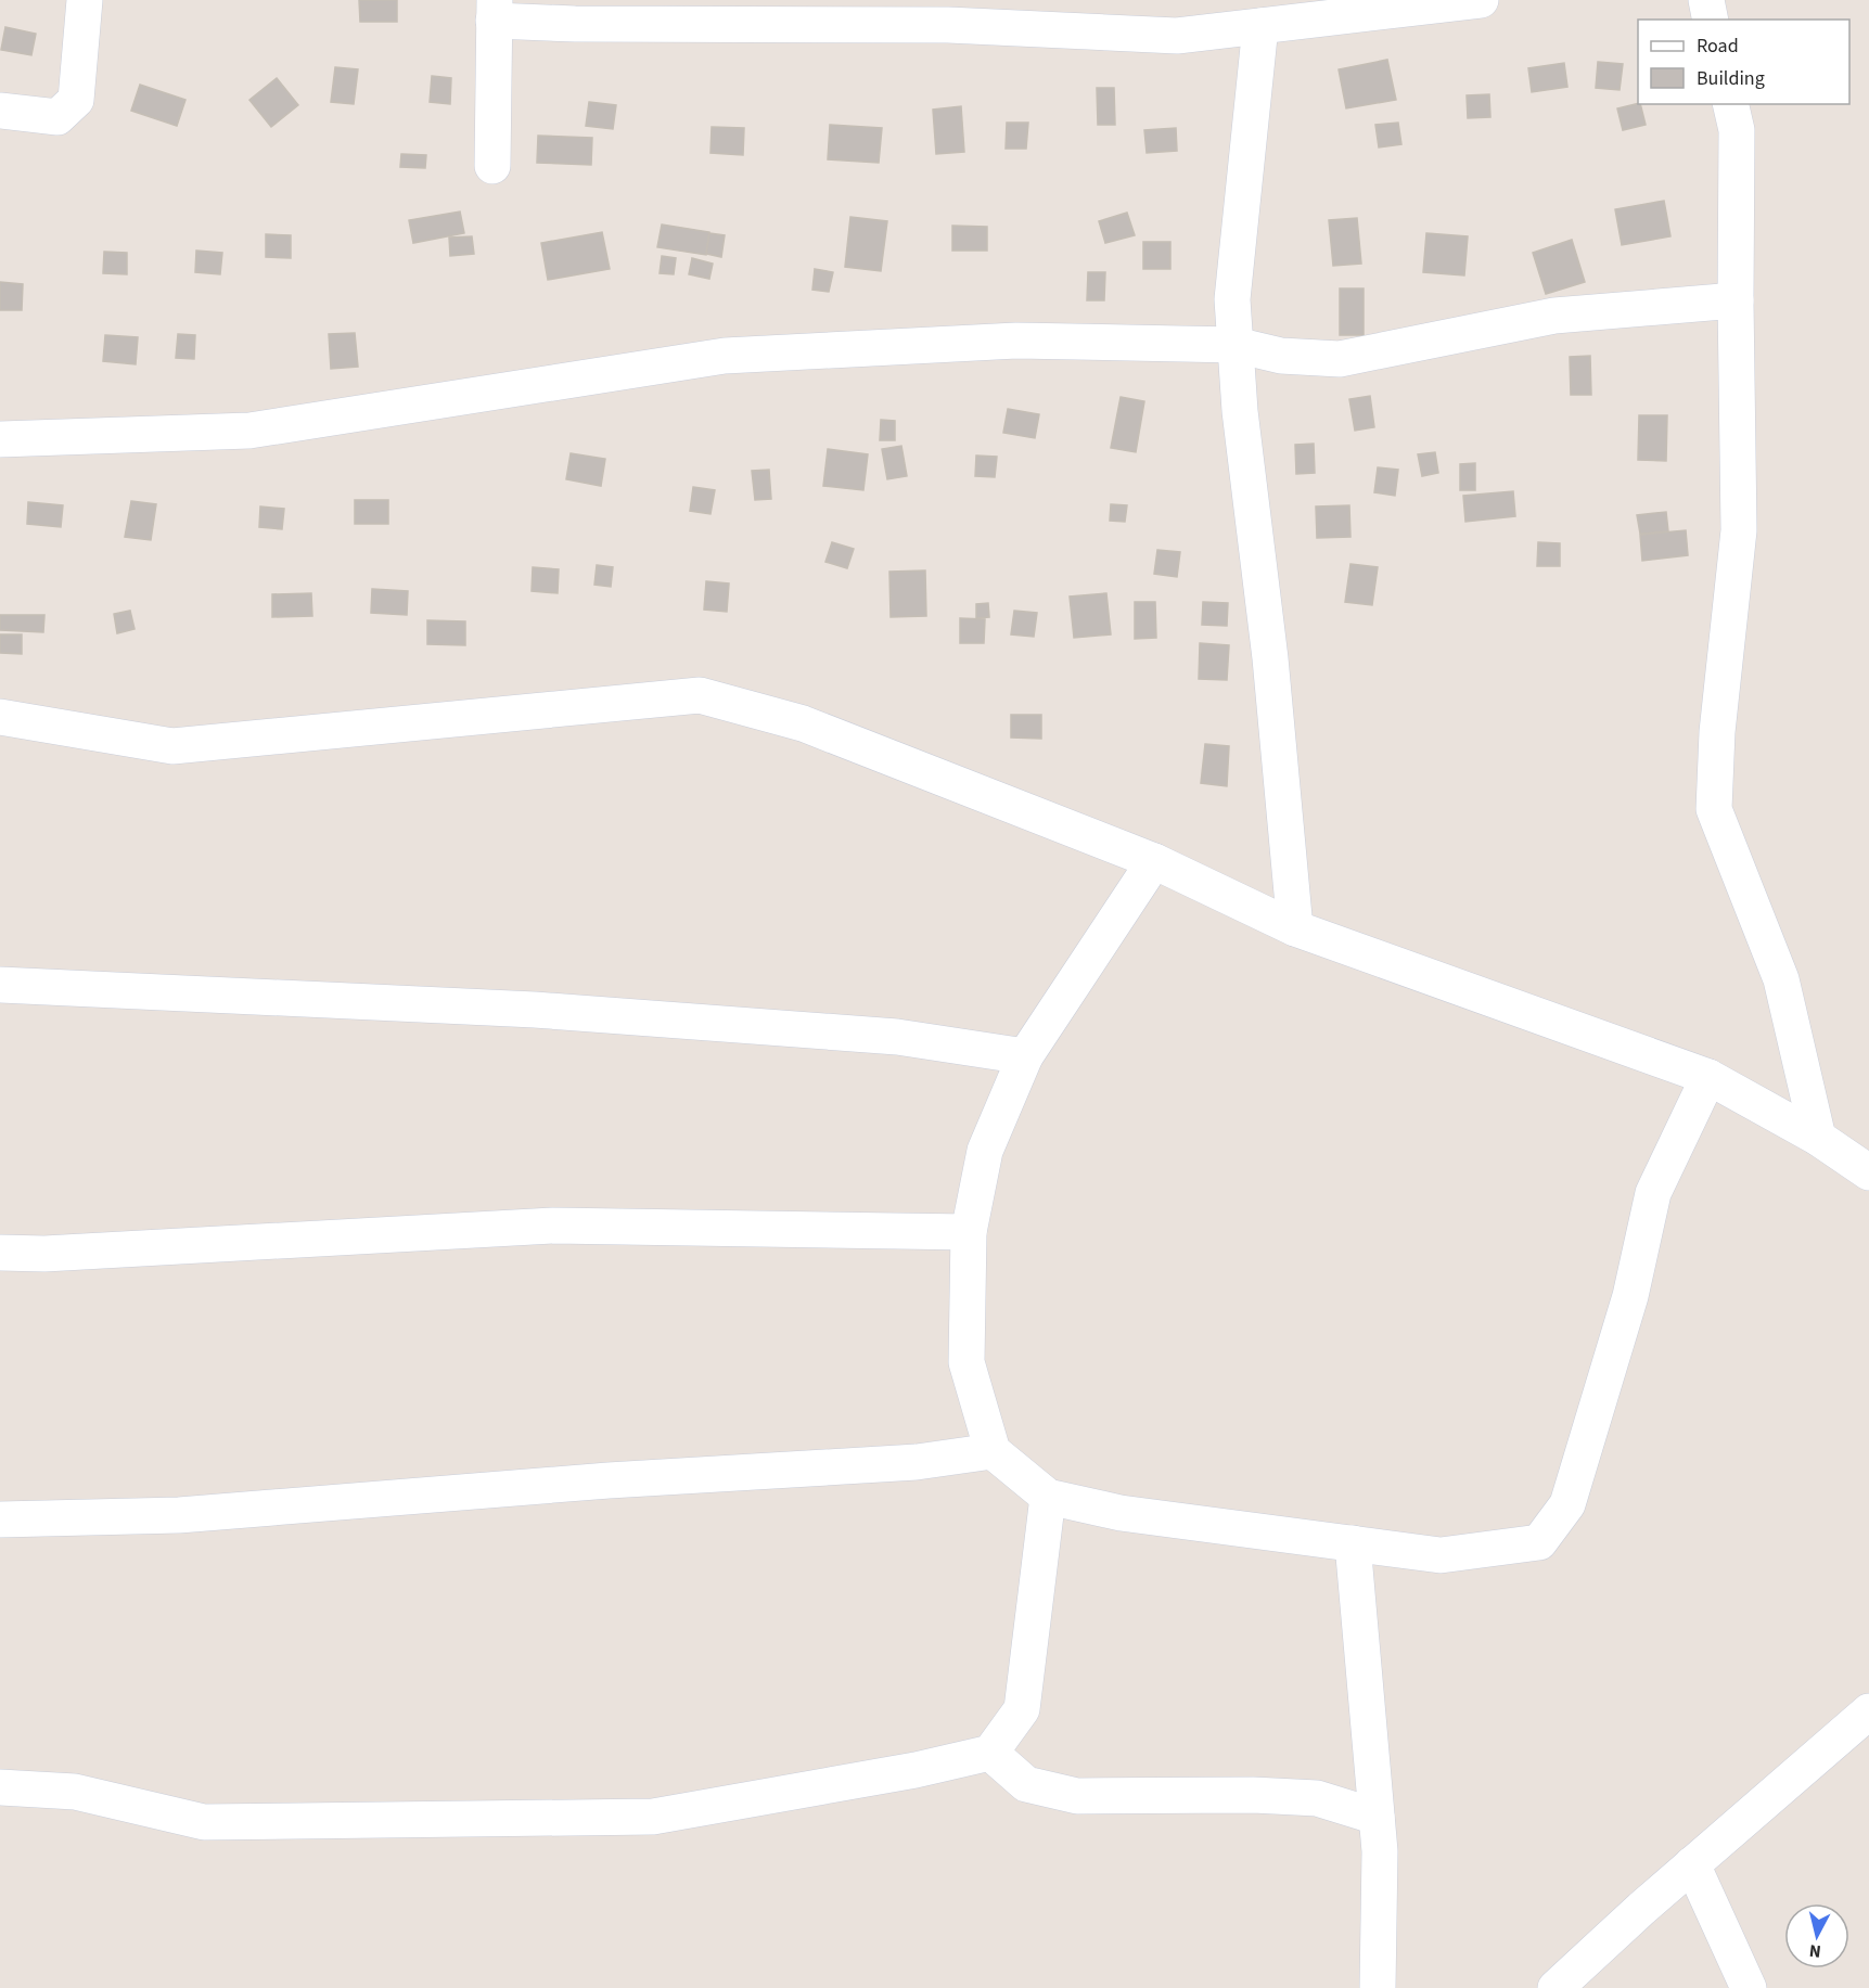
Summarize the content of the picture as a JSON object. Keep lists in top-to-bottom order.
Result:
{
  "legend": ["Road", "Building"],
  "north": "bottom"
}
